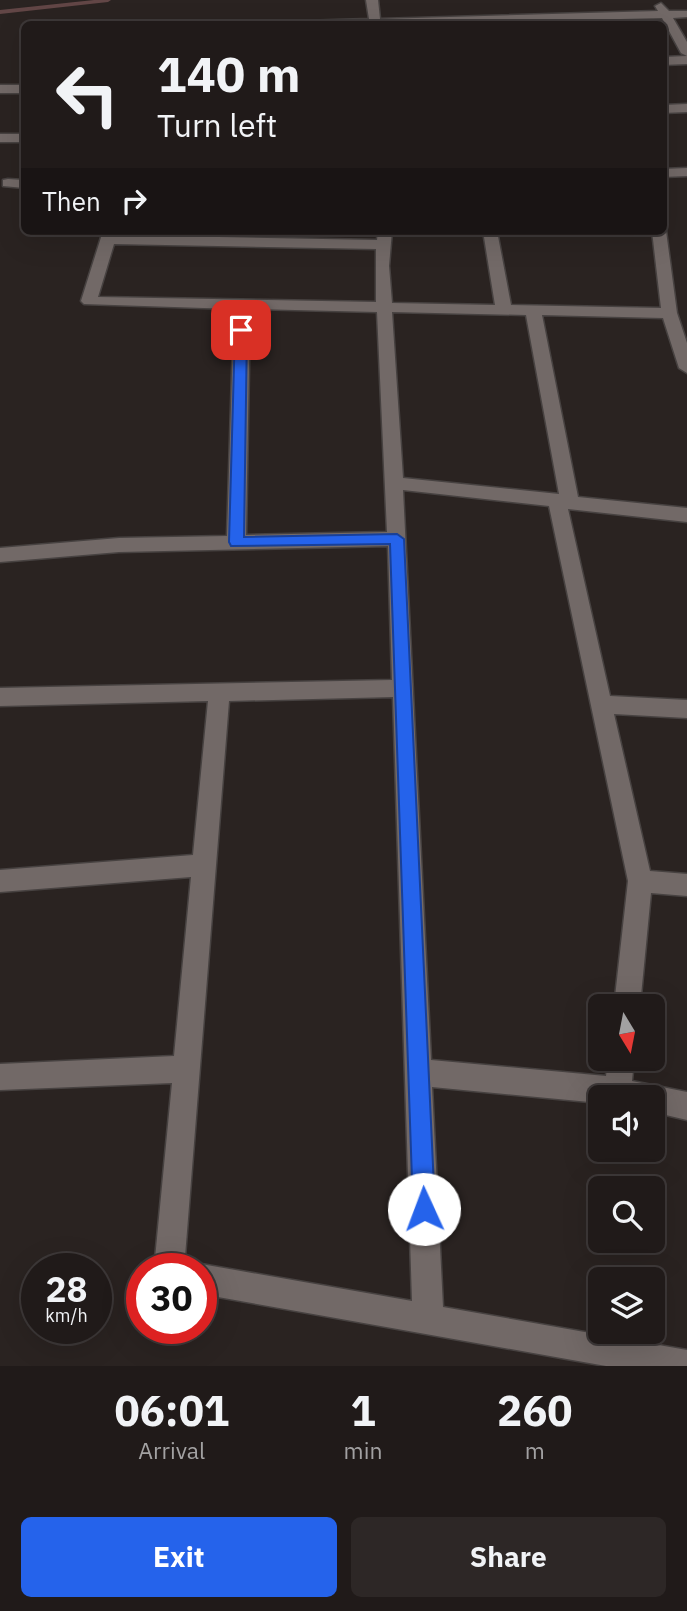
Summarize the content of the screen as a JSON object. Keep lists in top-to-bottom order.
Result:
{
  "north": "bottom",
  "page": {
    "turn": ["140 m", "Turn left"],
    "then": "Then",
    "speed": "28 km/h",
    "limit": "30",
    "eta": [
      "06:01",
      "Arrival",
      "1",
      "min",
      "260",
      "m"
    ],
    "buttons": ["Exit", "Share"]
  }
}
